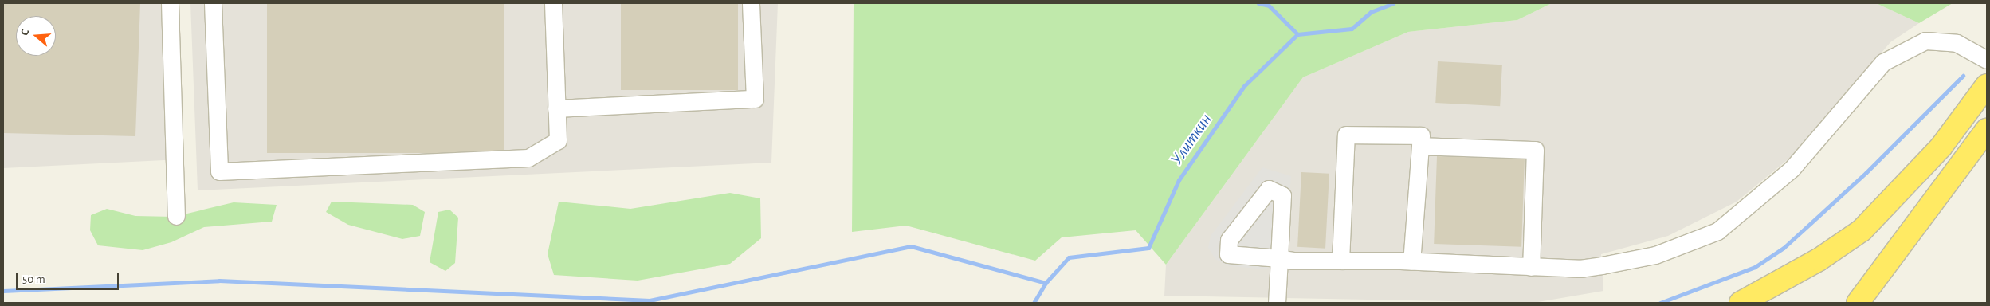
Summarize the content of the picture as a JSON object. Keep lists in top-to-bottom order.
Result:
{
  "water": ["Улиткин"],
  "scale_bar": "50 m",
  "north": "left"
}
